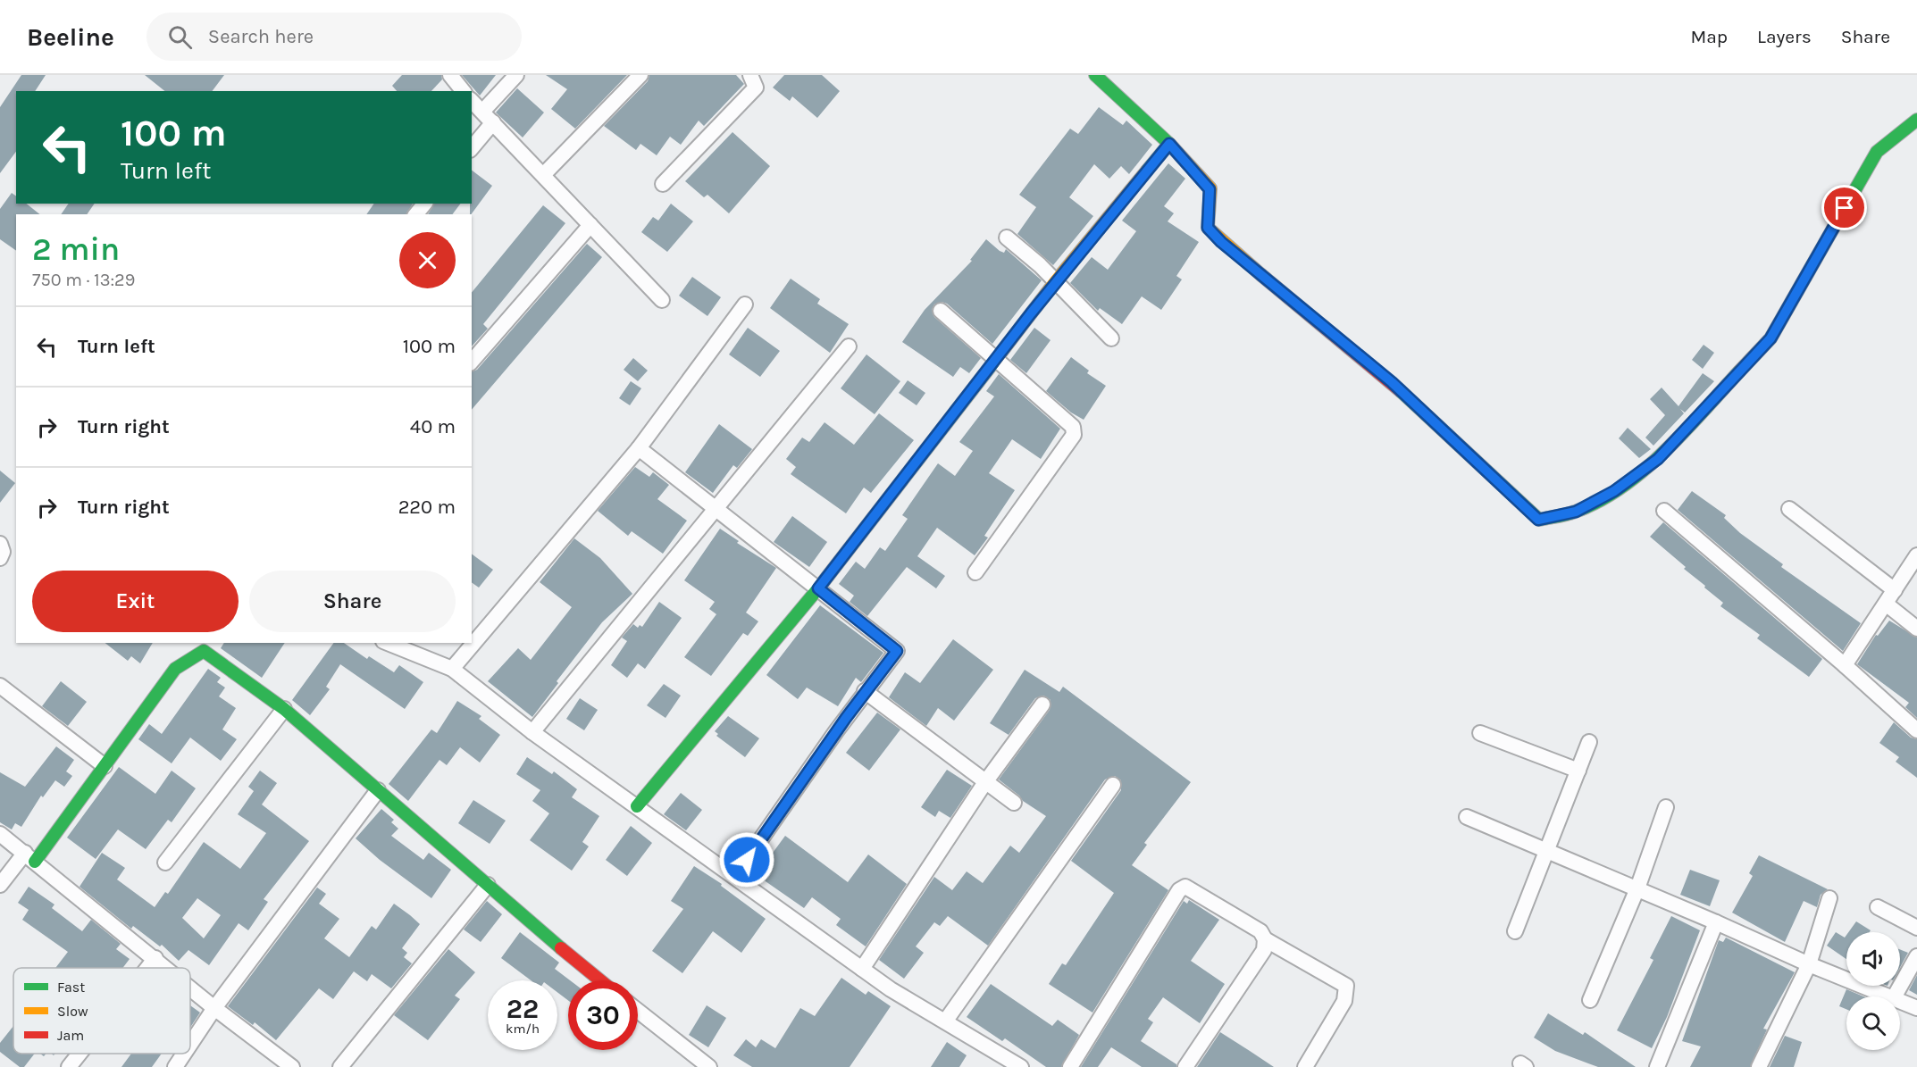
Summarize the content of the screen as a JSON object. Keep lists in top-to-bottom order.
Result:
{
  "legend": ["Fast", "Slow", "Jam"],
  "page": {
    "header": "Beeline",
    "search": "Search here",
    "nav": ["Map", "Layers", "Share"],
    "turn": ["100 m", "Turn left"],
    "heading": ["2 min", "750 m · 13:29"],
    "list": [
      {
        "name": "Turn left",
        "value": "100 m"
      },
      {
        "name": "Turn right",
        "value": "40 m"
      },
      {
        "name": "Turn right",
        "value": "220 m"
      }
    ],
    "buttons": ["Exit", "Share"],
    "speed": "22 km/h",
    "limit": "30"
  }
}
